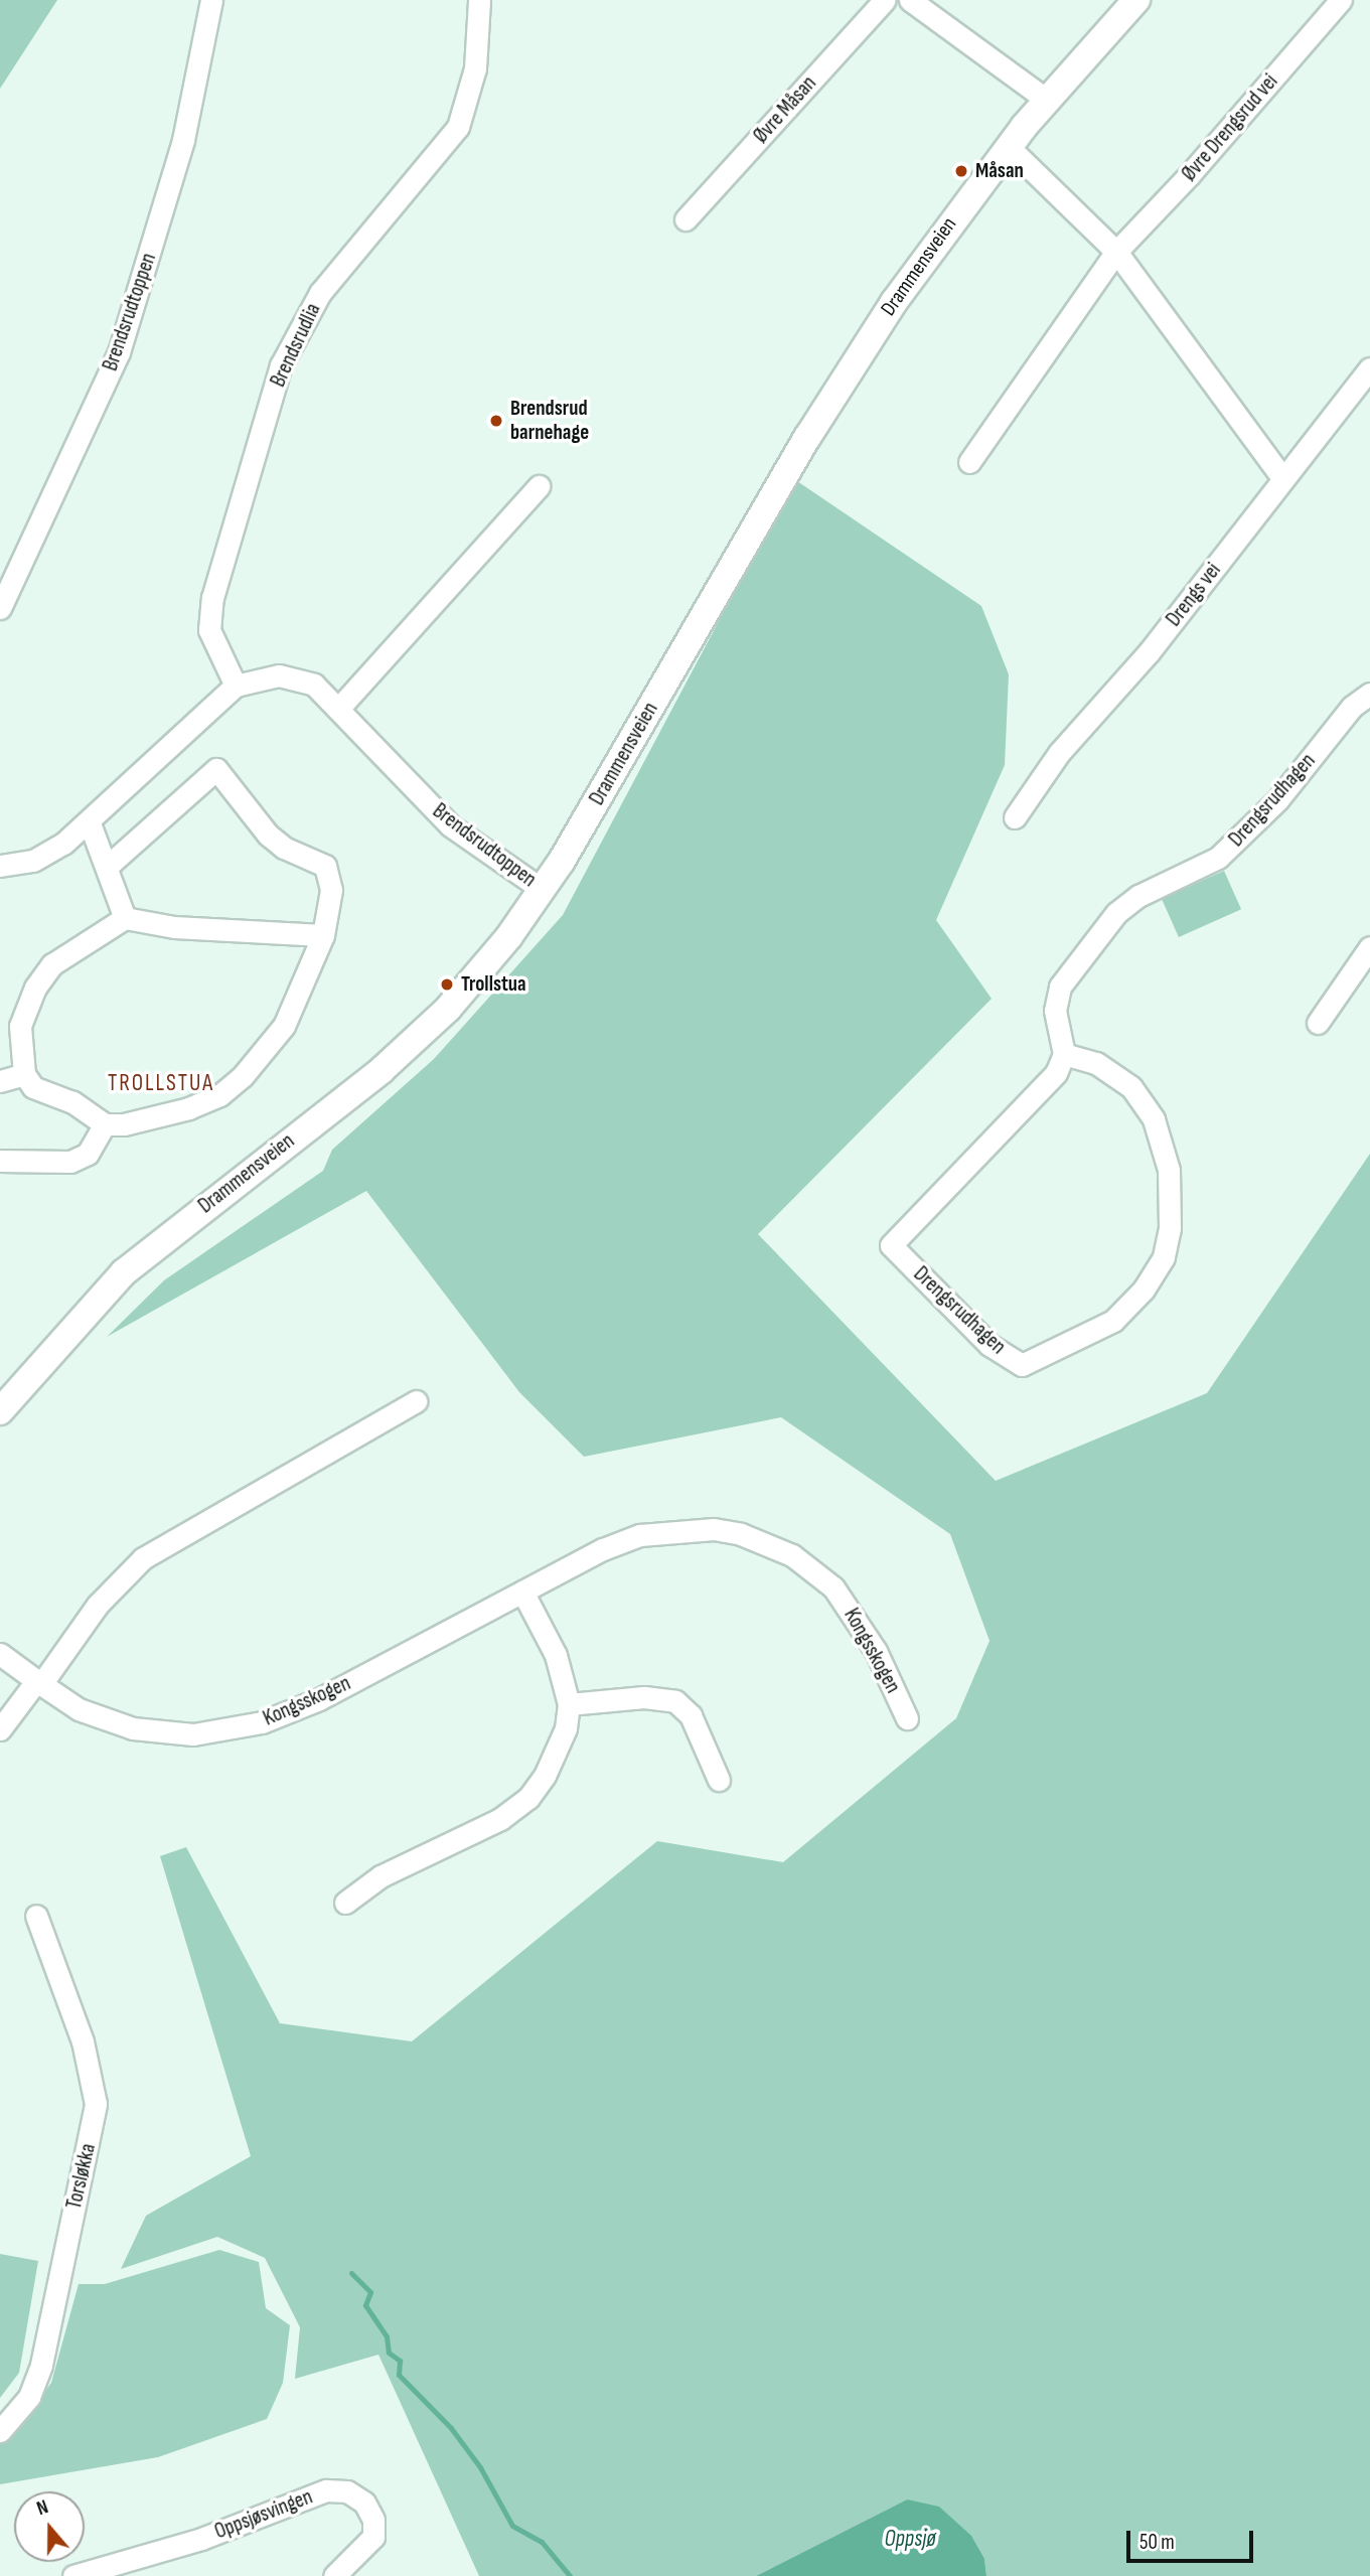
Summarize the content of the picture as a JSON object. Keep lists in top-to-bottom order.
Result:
{
  "streets": {
    "main road": ["Drammensveien"],
    "street": [
      "Øvre Måsan",
      "Øvre Drengsrud vei",
      "Brendsrudtoppen",
      "Brendsrudlia",
      "Drengs vei",
      "Drengsrudhagen",
      "Kongsskogen",
      "Torsløkka",
      "Oppsjøsvingen"
    ]
  },
  "crossings": [
    ["Drammensveien", "Brendsrudtoppen"],
    ["Brendsrudtoppen", "Brendsrudlia"]
  ],
  "districts": ["TROLLSTUA"],
  "water": ["Oppsjø"],
  "places": ["Måsan", "Brendsrud barnehage", "Trollstua"],
  "scale_bar": "50 m",
  "north": "top"
}
